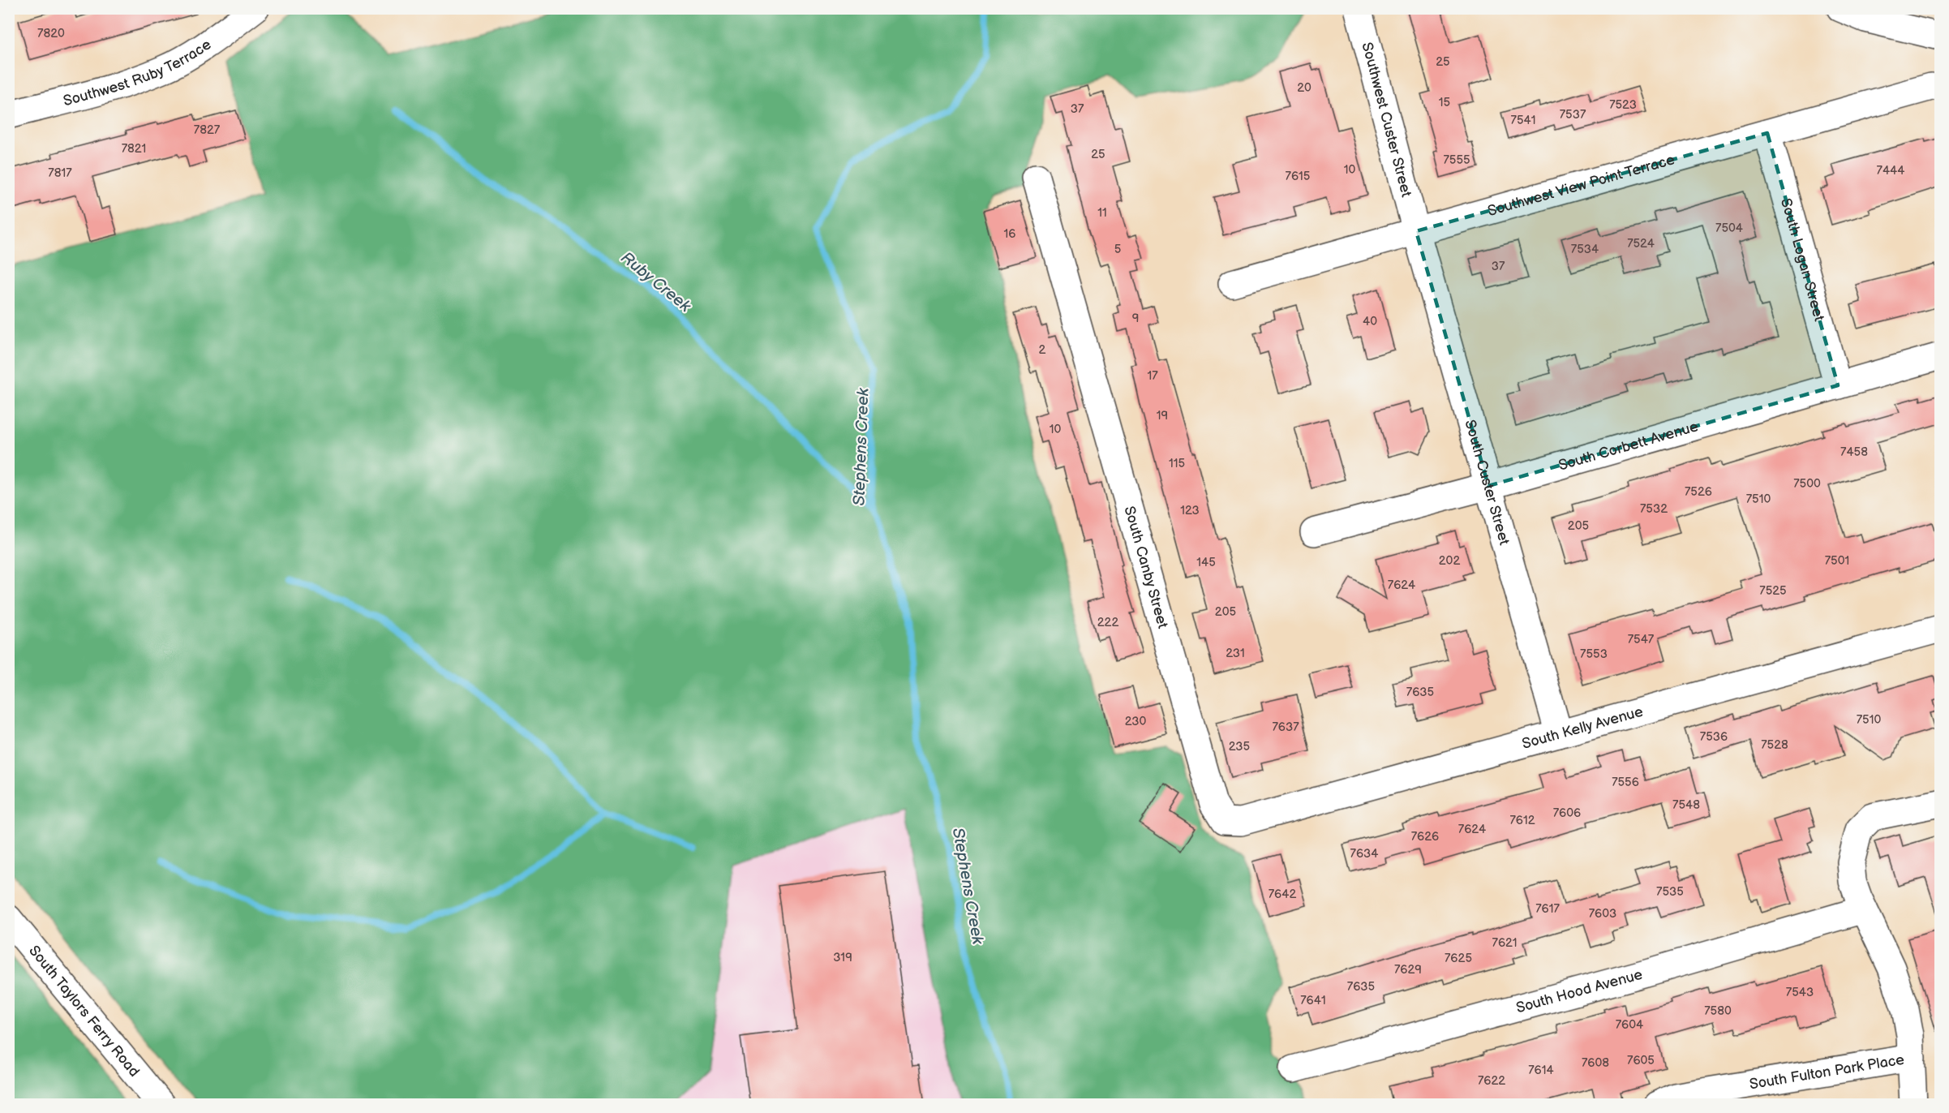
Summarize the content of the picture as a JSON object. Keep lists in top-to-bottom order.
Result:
{
  "streets": {
    "main road": [
      "Southwest Ruby Terrace",
      "Southwest Custer Street",
      "Southwest View Point Terrace",
      "South Logan Street",
      "South Corbett Avenue",
      "South Custer Street",
      "South Canby Street",
      "South Kelly Avenue",
      "South Hood Avenue",
      "South Taylors Ferry Road",
      "South Fulton Park Place"
    ]
  },
  "crossings": [
    ["Southwest Custer Street", "Southwest View Point Terrace"],
    ["Southwest Custer Street", "South Custer Street"],
    ["Southwest View Point Terrace", "South Logan Street"],
    ["Southwest View Point Terrace", "South Custer Street"],
    ["South Logan Street", "South Corbett Avenue"],
    ["South Corbett Avenue", "South Custer Street"],
    ["South Custer Street", "South Kelly Avenue"],
    ["South Canby Street", "South Kelly Avenue"]
  ],
  "water": ["Ruby Creek", "Stephens Creek"],
  "house_numbers": [
    "7820",
    "25",
    "20",
    "15",
    "7523",
    "37",
    "7537",
    "7541",
    "7827",
    "7821",
    "25",
    "7555",
    "10",
    "7444",
    "7817",
    "7615",
    "11",
    "7504",
    "16",
    "7524",
    "5",
    "7534",
    "37",
    "9",
    "40",
    "2",
    "17",
    "19",
    "10",
    "7458",
    "115",
    "7500",
    "7526",
    "7510",
    "7532",
    "123",
    "205",
    "202",
    "7501",
    "145",
    "7624",
    "7525",
    "205",
    "222",
    "7547",
    "231",
    "7553",
    "7635",
    "7510",
    "230",
    "7637",
    "7536",
    "7528",
    "235",
    "7556",
    "7548",
    "7606",
    "7612",
    "7624",
    "7626",
    "7634",
    "7535",
    "7642",
    "7617",
    "7603",
    "7621",
    "319",
    "7625",
    "7629",
    "7635",
    "7543",
    "7641",
    "7580",
    "7604",
    "7605",
    "7608",
    "7614",
    "7622"
  ]
}
